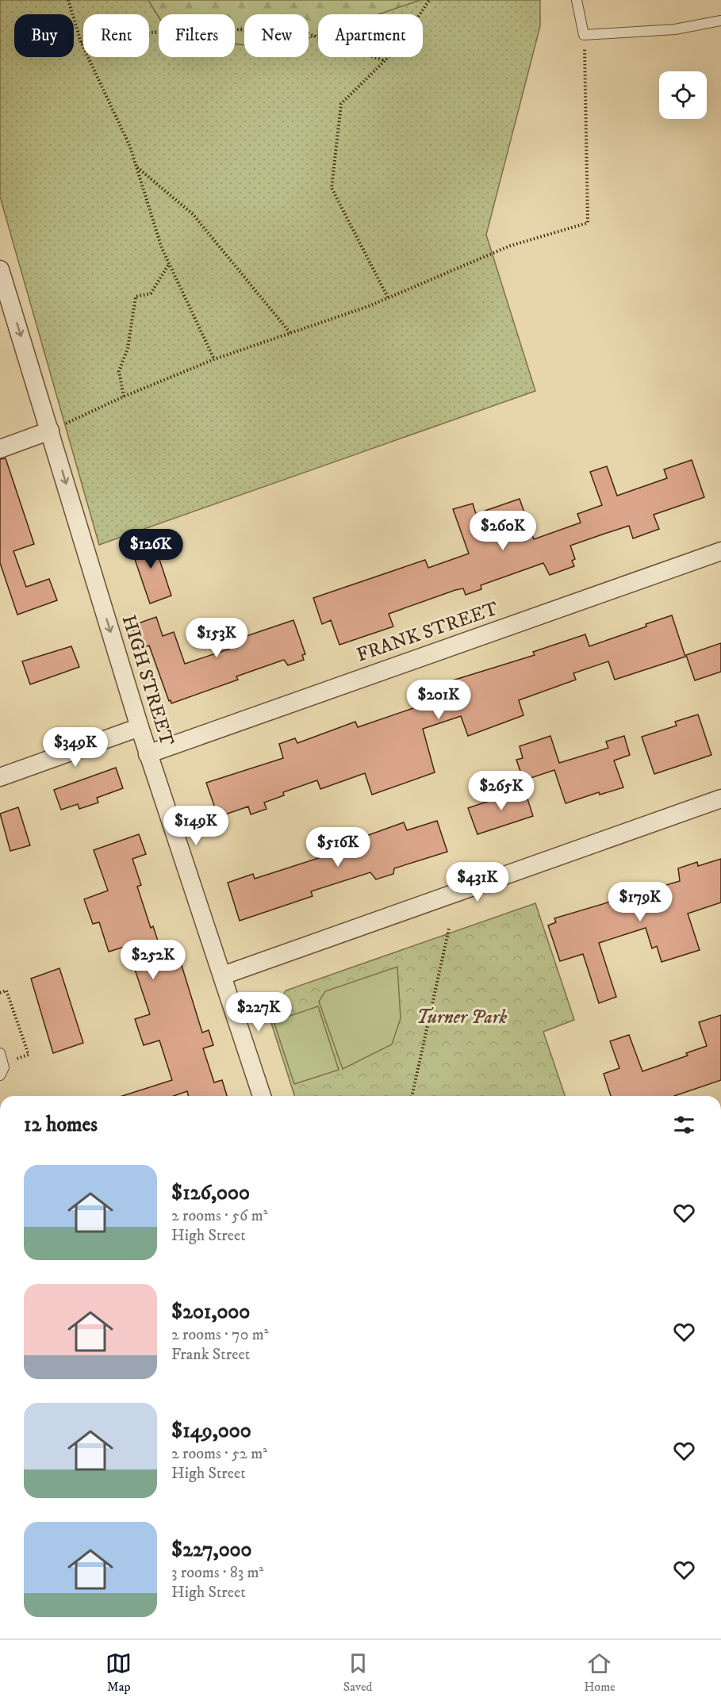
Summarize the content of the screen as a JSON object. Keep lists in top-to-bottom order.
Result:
{
  "streets": {
    "street": ["FRANK STREET", "HIGH STREET"]
  },
  "crossings": [
    ["FRANK STREET", "HIGH STREET"]
  ],
  "one_way": ["HIGH STREET"],
  "parks": ["Turner Park"],
  "page": {
    "chip": [
      "Buy",
      "Rent",
      "Filters",
      "New",
      "Apartment"
    ],
    "price": [
      "$260K",
      "$126K",
      "$153K",
      "$201K",
      "$349K",
      "$265K",
      "$149K",
      "$516K",
      "$431K",
      "$179K",
      "$252K",
      "$227K"
    ],
    "heading": "12 homes",
    "list": [
      {
        "name": "$126,000",
        "note": "2 rooms · 56 m² · High Street"
      },
      {
        "name": "$201,000",
        "note": "2 rooms · 70 m² · Frank Street"
      },
      {
        "name": "$149,000",
        "note": "2 rooms · 52 m² · High Street"
      },
      {
        "name": "$227,000",
        "note": "3 rooms · 83 m² · High Street"
      }
    ],
    "tabs": ["Map", "Saved", "Home"]
  }
}
